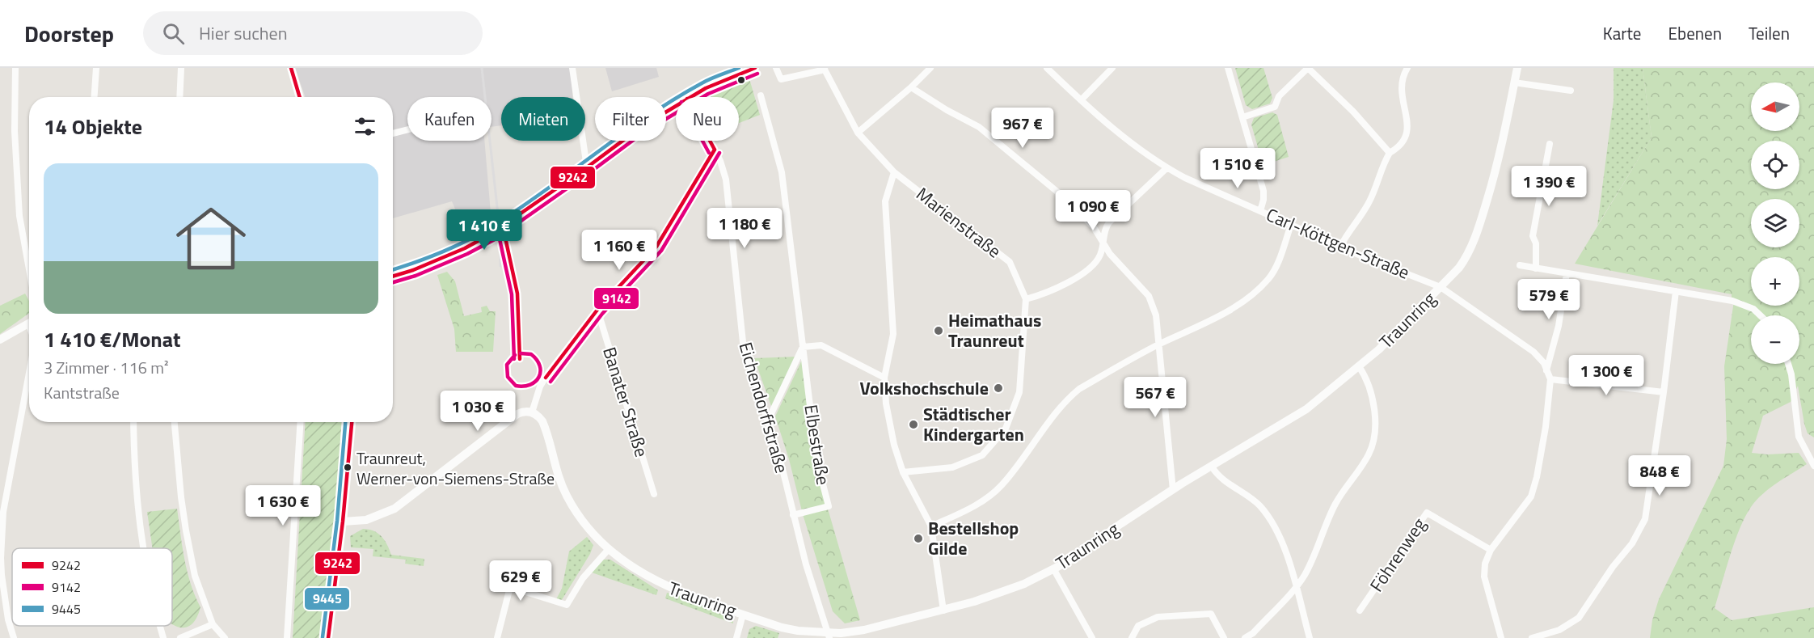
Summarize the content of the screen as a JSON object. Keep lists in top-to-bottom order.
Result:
{
  "streets": {
    "street": [
      "Marienstraße",
      "Carl-Köttgen-Straße",
      "Traunring",
      "Banater Straße",
      "Eichendorffstraße",
      "Elbestraße",
      "Föhrenweg"
    ]
  },
  "crossings": [
    ["Carl-Köttgen-Straße", "Traunring"],
    ["Traunring", "Eichendorffstraße"],
    ["Eichendorffstraße", "Elbestraße"]
  ],
  "places": [
    "Heimathaus Traunreut",
    "Volkshochschule",
    "Städtischer Kindergarten",
    "Traunreut, Werner-von-Siemens-Straße",
    "Bestellshop Gilde"
  ],
  "lines": ["transit line 9242", "transit line 9445", "transit line 9142"],
  "legend": ["9242", "9142", "9445"],
  "north": "left",
  "page": {
    "header": "Doorstep",
    "search": "Hier suchen",
    "nav": ["Karte", "Ebenen", "Teilen"],
    "map_buttons": ["+", "−"],
    "chip": [
      "Kaufen",
      "Mieten",
      "Filter",
      "Neu"
    ],
    "heading": "14 Objekte",
    "price": [
      "967 €",
      "1 510 €",
      "1 390 €",
      "1 090 €",
      "1 180 €",
      "1 410 €",
      "1 160 €",
      "579 €",
      "1 300 €",
      "567 €",
      "1 030 €",
      "848 €",
      "1 630 €",
      "629 €"
    ],
    "list": [
      {
        "name": "1 410 €/Monat",
        "note": "3 Zimmer · 116 m² · Kantstraße"
      }
    ]
  }
}
